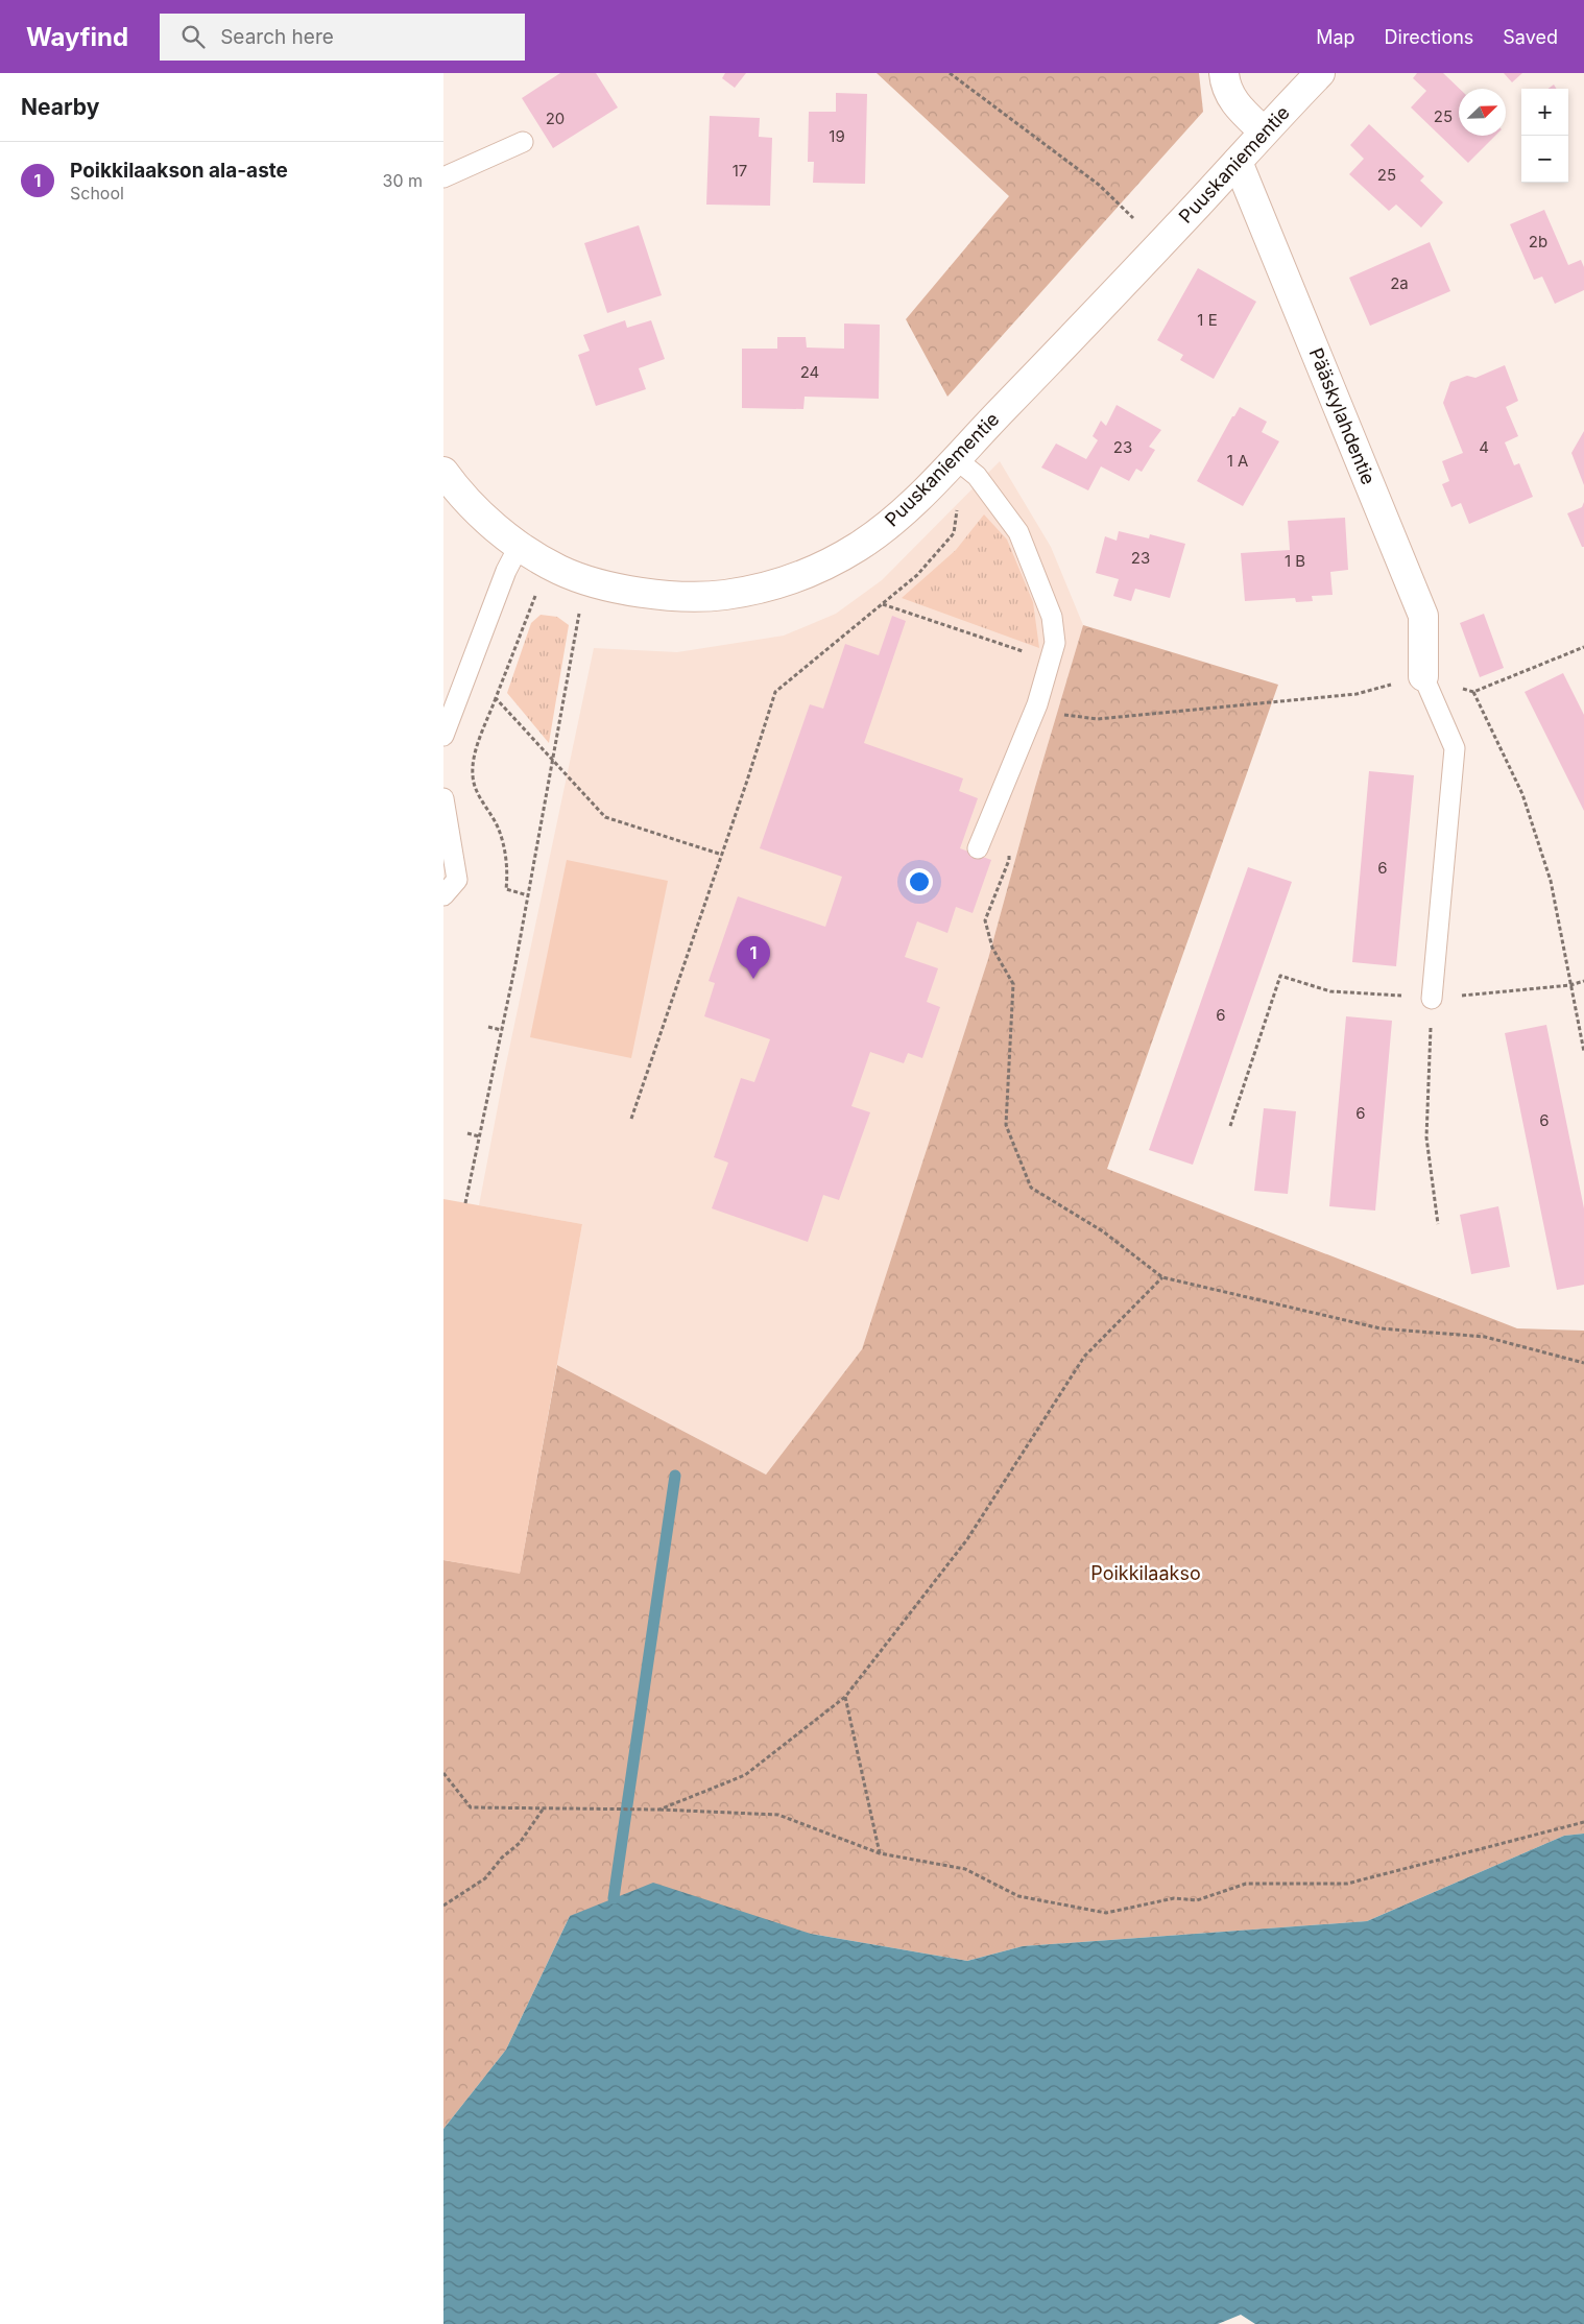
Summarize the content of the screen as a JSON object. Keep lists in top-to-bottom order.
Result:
{
  "streets": {
    "street": ["Puuskaniementie", "Pääskylahdentie"]
  },
  "crossings": [
    ["Puuskaniementie", "Pääskylahdentie"]
  ],
  "parks": ["Poikkilaakso"],
  "house_numbers": [
    "25",
    "20",
    "19",
    "17",
    "25",
    "2b",
    "2a",
    "1 E",
    "24",
    "23",
    "4",
    "1 A",
    "23",
    "1 B",
    "6",
    "6",
    "6",
    "6"
  ],
  "north": "top right",
  "page": {
    "header": "Wayfind",
    "search": "Search here",
    "nav": ["Map", "Directions", "Saved"],
    "heading": "Nearby",
    "map_buttons": ["+", "−"],
    "list": [
      {
        "mark": "1",
        "name": "Poikkilaakson ala-aste",
        "note": "School",
        "value": "30 m"
      }
    ],
    "pins": "1"
  }
}
